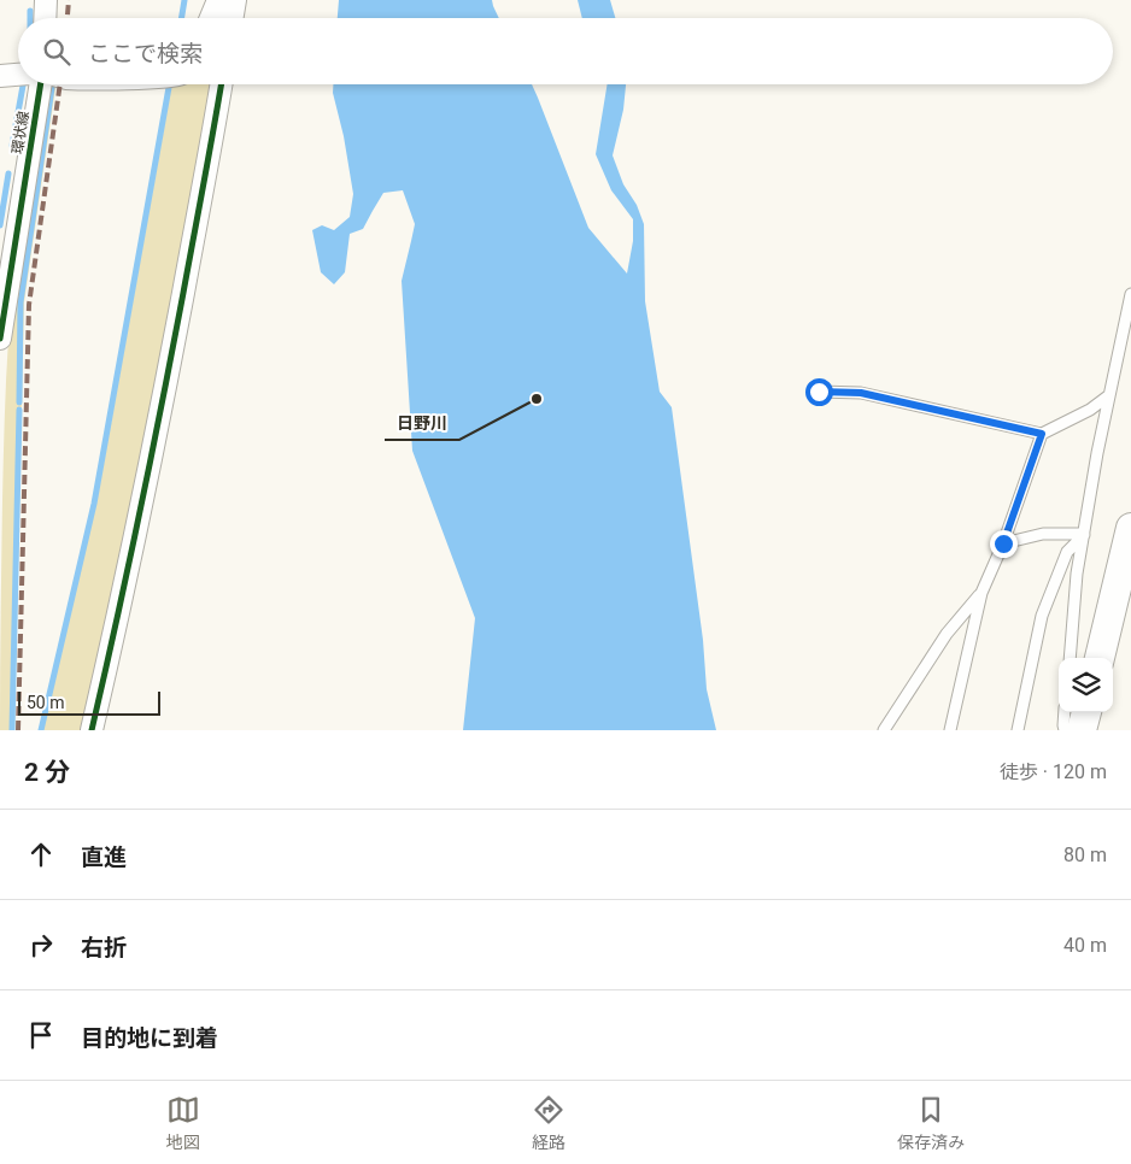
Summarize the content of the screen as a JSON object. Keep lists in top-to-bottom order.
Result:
{
  "streets": {
    "street": ["環状線"]
  },
  "places": ["日野川"],
  "scale_bar": "50 m",
  "page": {
    "search": "ここで検索",
    "scale": "50 m",
    "heading": ["2 分", "徒歩 · 120 m"],
    "list": [
      ["直進", "80 m"],
      ["右折", "40 m"],
      "目的地に到着"
    ],
    "nav": ["地図", "経路", "保存済み"]
  }
}
